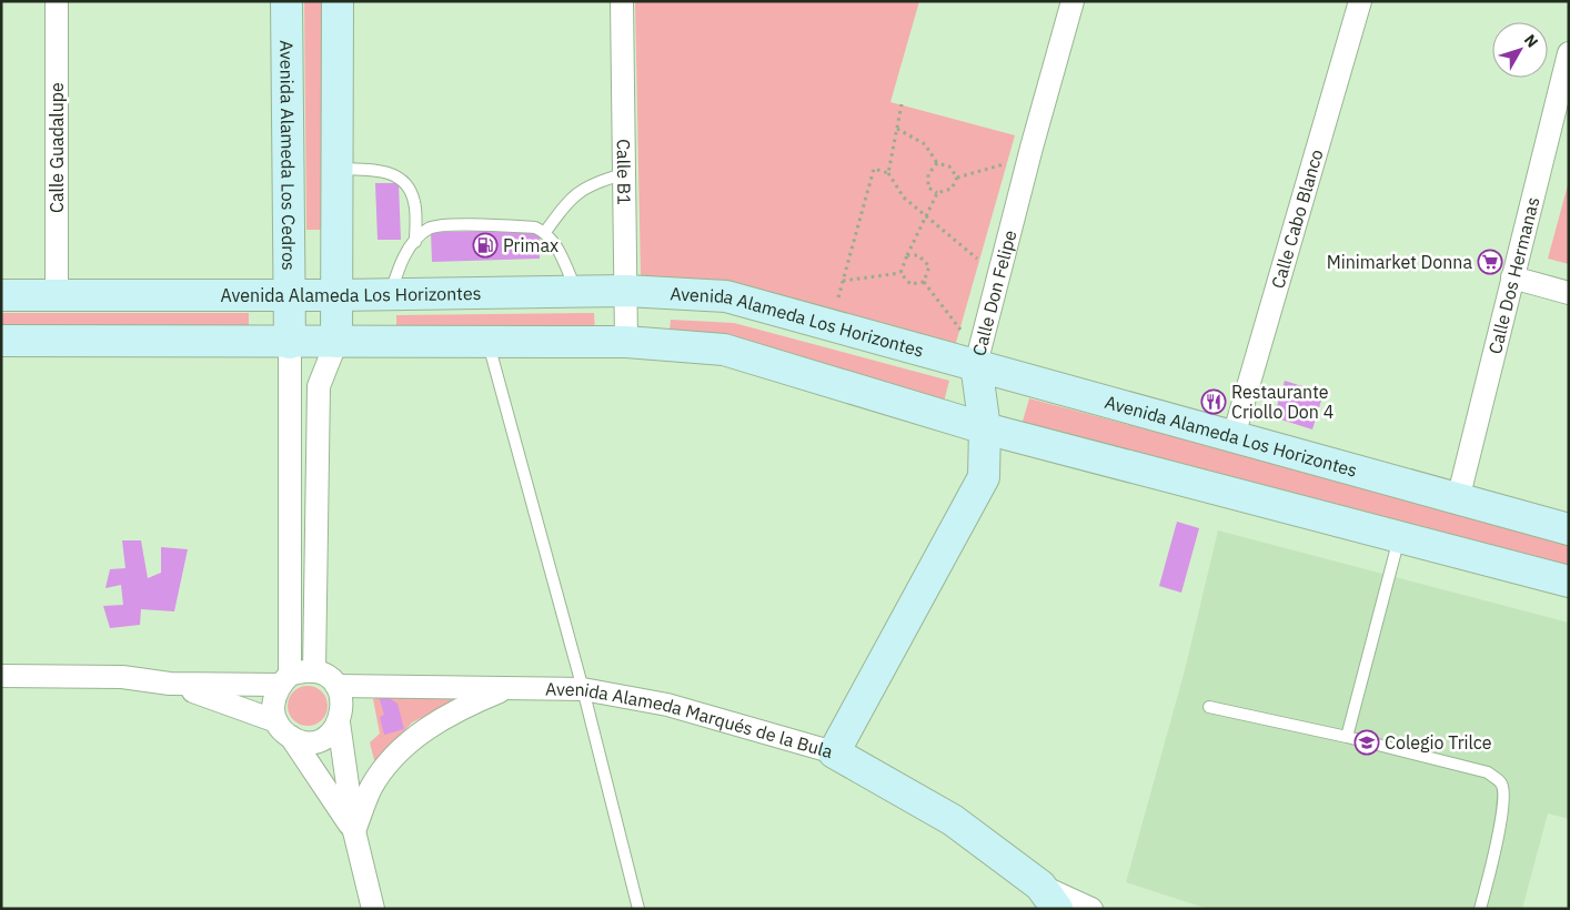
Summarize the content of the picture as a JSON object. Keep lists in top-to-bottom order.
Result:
{
  "streets": {
    "main road": [
      "Avenida Alameda Los Cedros",
      "Calle Don Felipe",
      "Avenida Alameda Los Horizontes",
      "Avenida Alameda Marqués de la Bula"
    ],
    "street": [
      "Calle Guadalupe",
      "Calle B1",
      "Calle Cabo Blanco",
      "Calle Dos Hermanas"
    ]
  },
  "crossings": [
    ["Calle Guadalupe", "Avenida Alameda Los Horizontes"],
    ["Avenida Alameda Los Cedros", "Avenida Alameda Los Horizontes"],
    ["Calle B1", "Avenida Alameda Los Horizontes"],
    ["Calle Cabo Blanco", "Avenida Alameda Los Horizontes"],
    ["Calle Dos Hermanas", "Avenida Alameda Los Horizontes"],
    ["Calle Don Felipe", "Avenida Alameda Los Horizontes"],
    ["Calle Don Felipe", "Avenida Alameda Marqués de la Bula"]
  ],
  "places": {
    "fuel station": ["Primax"],
    "supermarket": ["Minimarket Donna"],
    "restaurant": ["Restaurante Criollo Don 4"],
    "school or university": ["Colegio Trilce"]
  },
  "north": "top right"
}
